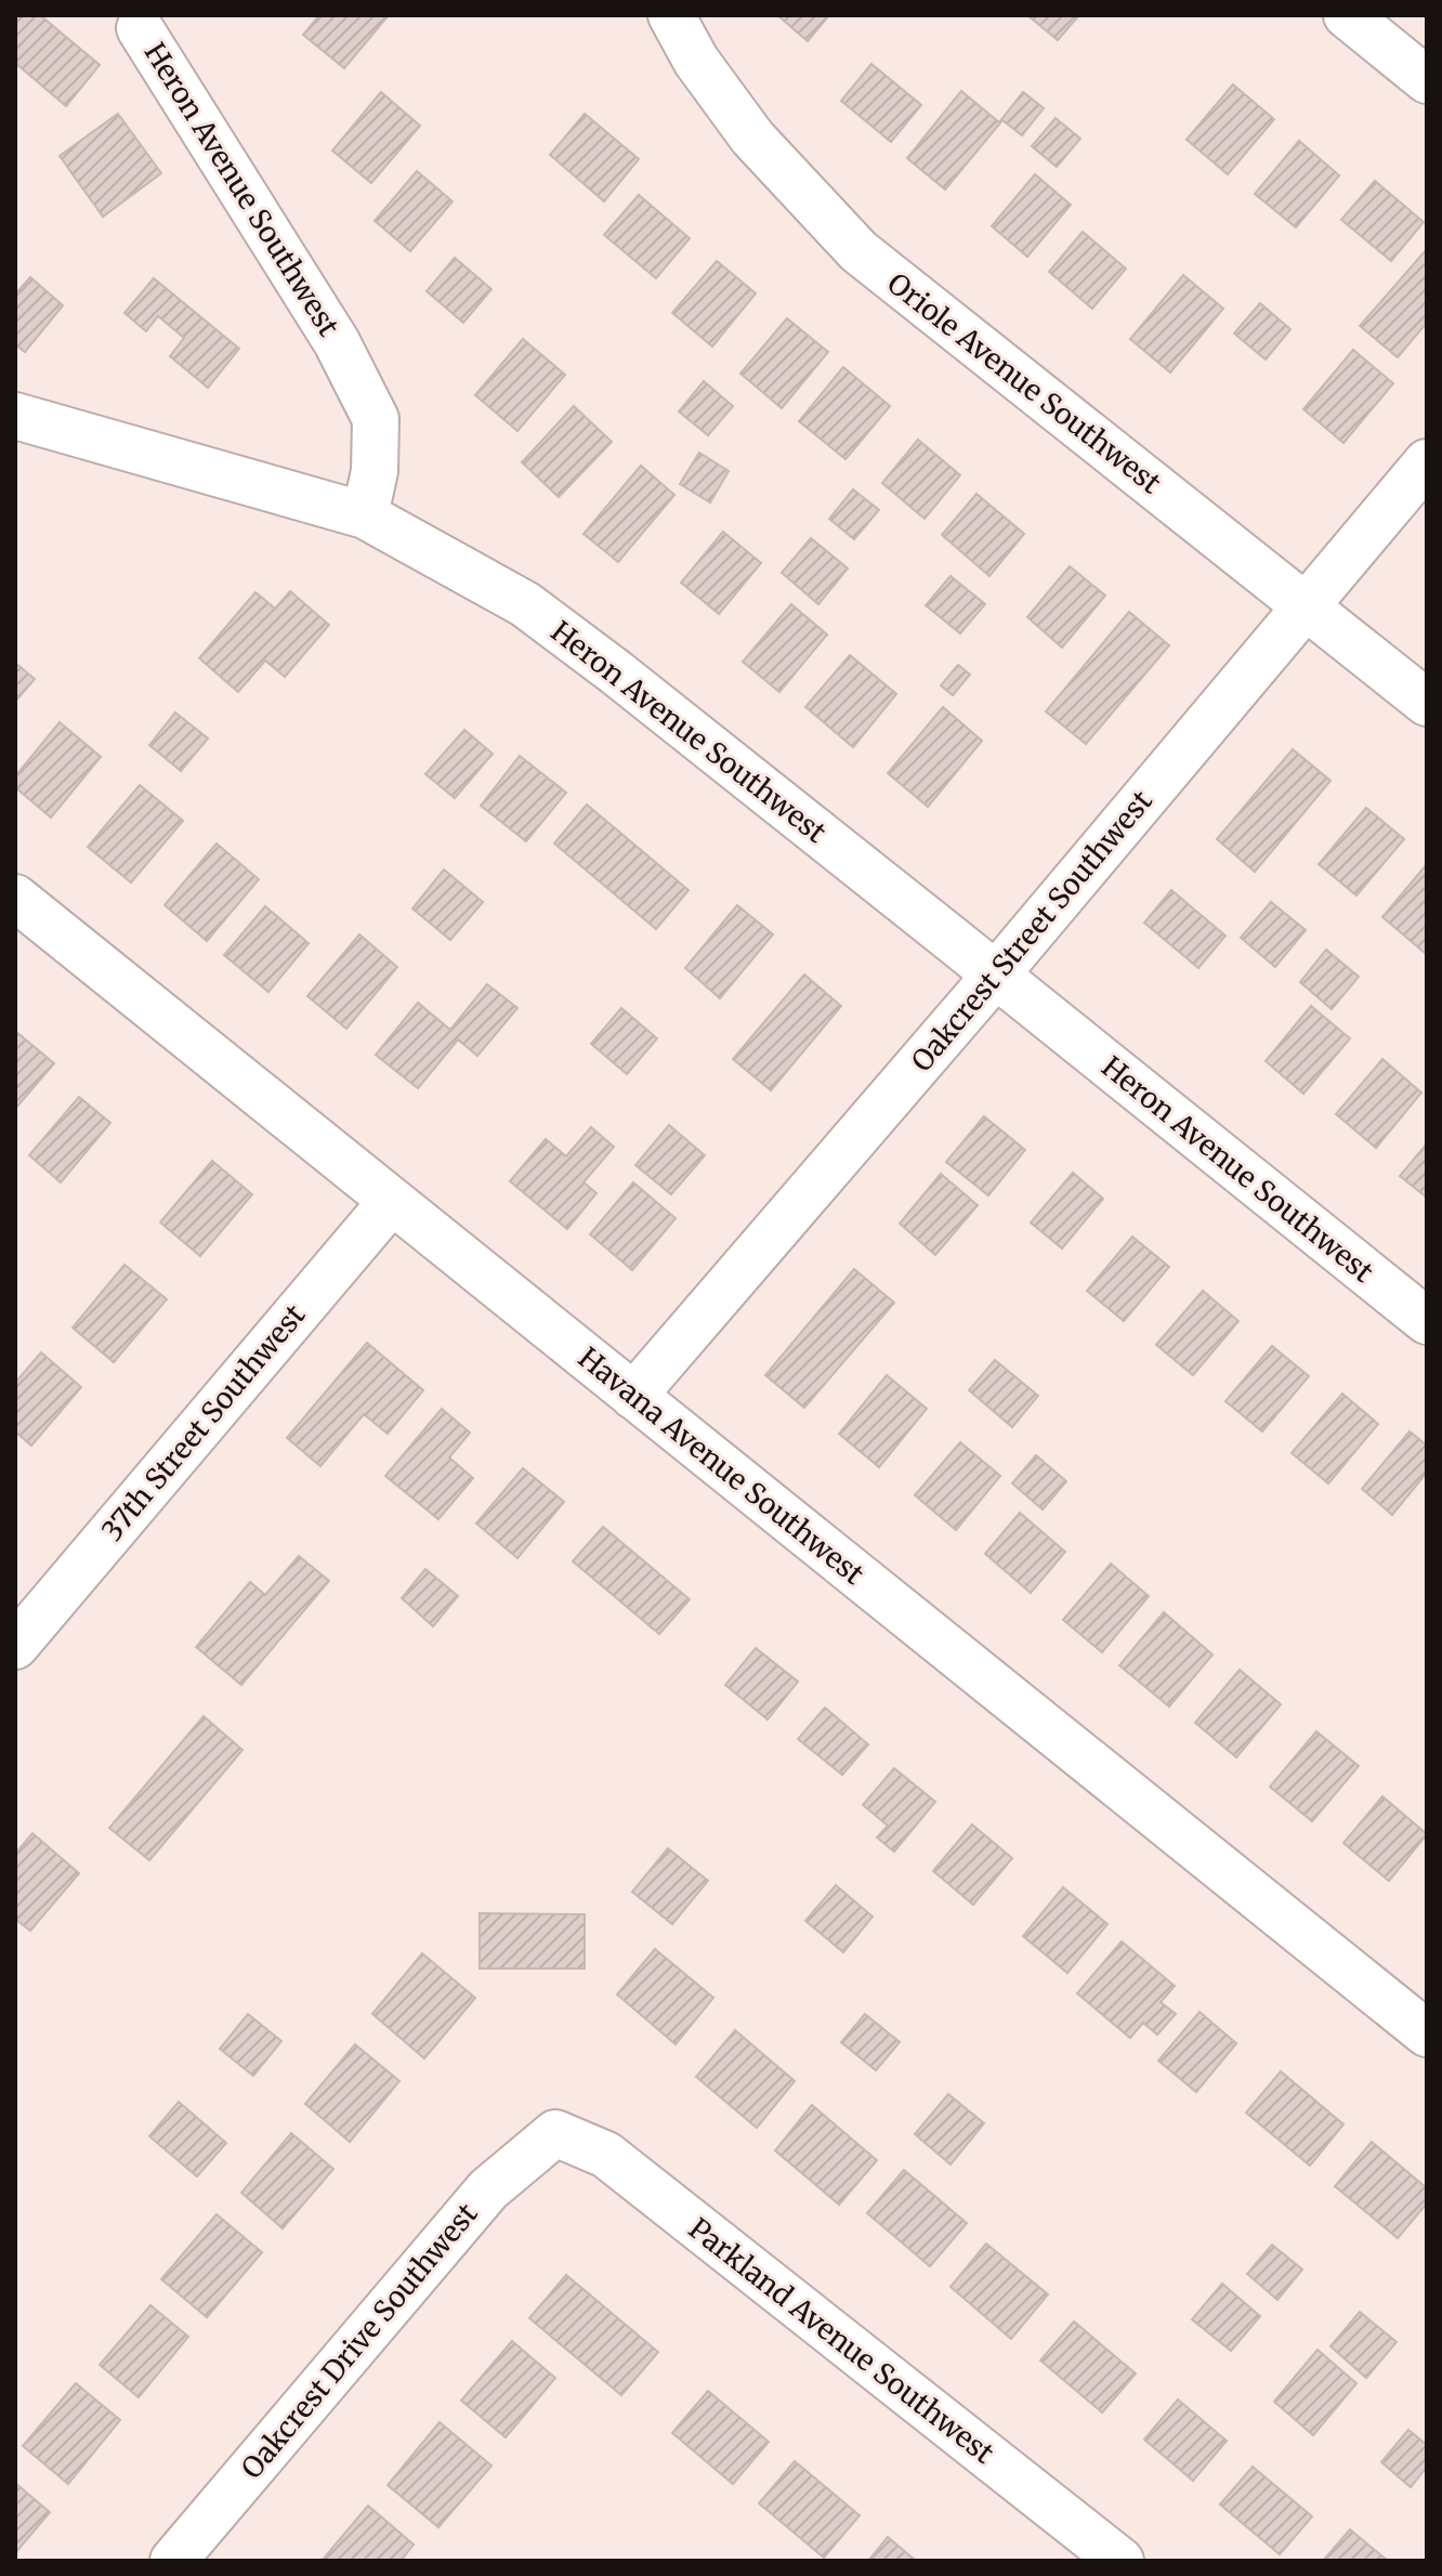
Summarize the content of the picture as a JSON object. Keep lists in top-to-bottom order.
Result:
{
  "streets": {
    "street": [
      "Heron Avenue Southwest",
      "Oriole Avenue Southwest",
      "Oakcrest Street Southwest",
      "37th Street Southwest",
      "Havana Avenue Southwest",
      "Oakcrest Drive Southwest",
      "Parkland Avenue Southwest"
    ]
  },
  "crossings": [
    ["Heron Avenue Southwest", "Oakcrest Street Southwest"],
    ["Oriole Avenue Southwest", "Oakcrest Street Southwest"],
    ["Oakcrest Street Southwest", "Havana Avenue Southwest"],
    ["37th Street Southwest", "Havana Avenue Southwest"],
    ["Oakcrest Drive Southwest", "Parkland Avenue Southwest"]
  ]
}
